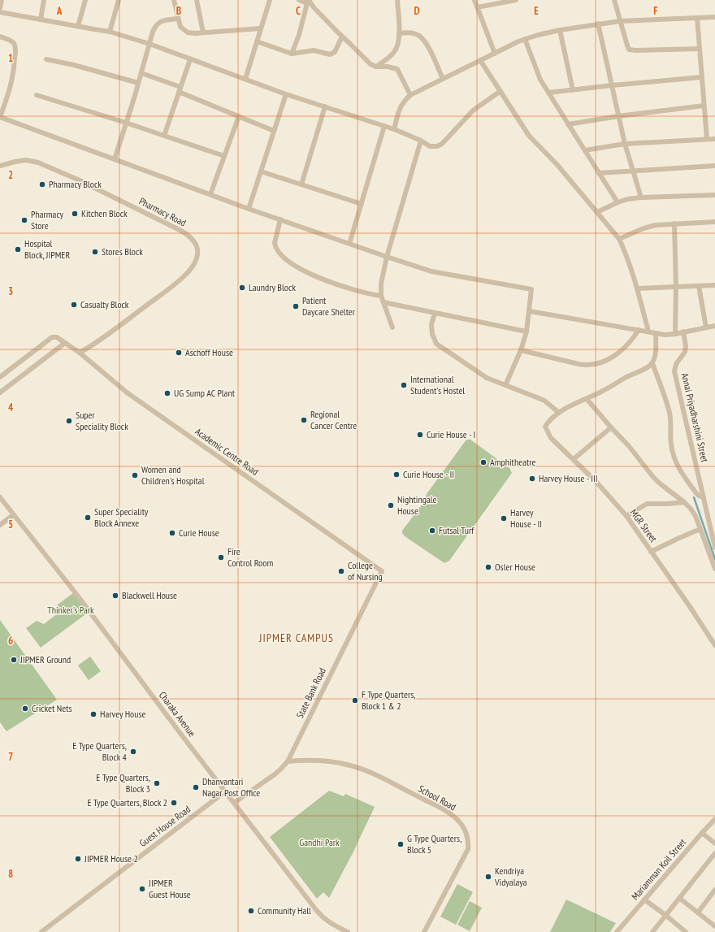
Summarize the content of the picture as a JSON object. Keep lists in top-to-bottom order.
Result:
{
  "streets": {
    "street": [
      "Pharmacy Road",
      "Annai Priyadharshini Street",
      "Academic Centre Road",
      "MGR Street",
      "State Bank Road",
      "Charaka Avenue",
      "School Road",
      "Guest House Road",
      "Mariamman Koil Street"
    ]
  },
  "crossings": [
    ["Pharmacy Road", "Academic Centre Road"],
    ["Academic Centre Road", "State Bank Road"],
    ["State Bank Road", "Charaka Avenue"],
    ["State Bank Road", "School Road"]
  ],
  "districts": ["JIPMER CAMPUS"],
  "parks": ["Thinker's Park", "Gandhi Park"],
  "places": [
    "Pharmacy Block",
    "Kitchen Block",
    "Pharmacy Store",
    "Hospital Block, JIPMER",
    "Stores Block",
    "Laundry Block",
    "Casualty Block",
    "Patient Daycare Shelter",
    "Aschoff House",
    "International Student's Hostel",
    "UG Sump AC Plant",
    "Regional Cancer Centre",
    "Super Speciality Block",
    "Curie House - I",
    "Amphitheatre",
    "Curie House - II",
    "Women and Children's Hospital",
    "Harvey House - III",
    "Nightingale House",
    "Super Speciality Block Annexe",
    "Harvey House - II",
    "Futsal Turf",
    "Curie House",
    "Fire Control Room",
    "Osler House",
    "College of Nursing",
    "Blackwell House",
    "JIPMER Ground",
    "F Type Quarters, Block 1 & 2",
    "Cricket Nets",
    "Harvey House",
    "E Type Quarters, Block 4",
    "E Type Quarters, Block 3",
    "Dhanvantari Nagar Post Office",
    "E Type Quarters, Block 2",
    "G Type Quarters, Block 5",
    "JIPMER House 2",
    "Kendriya Vidyalaya",
    "JIPMER Guest House",
    "Community Hall"
  ],
  "grid": {
    "columns": [
      "A",
      "B",
      "C",
      "D",
      "E",
      "F"
    ],
    "rows": [
      "1",
      "2",
      "3",
      "4",
      "5",
      "6",
      "7",
      "8"
    ]
  }
}
